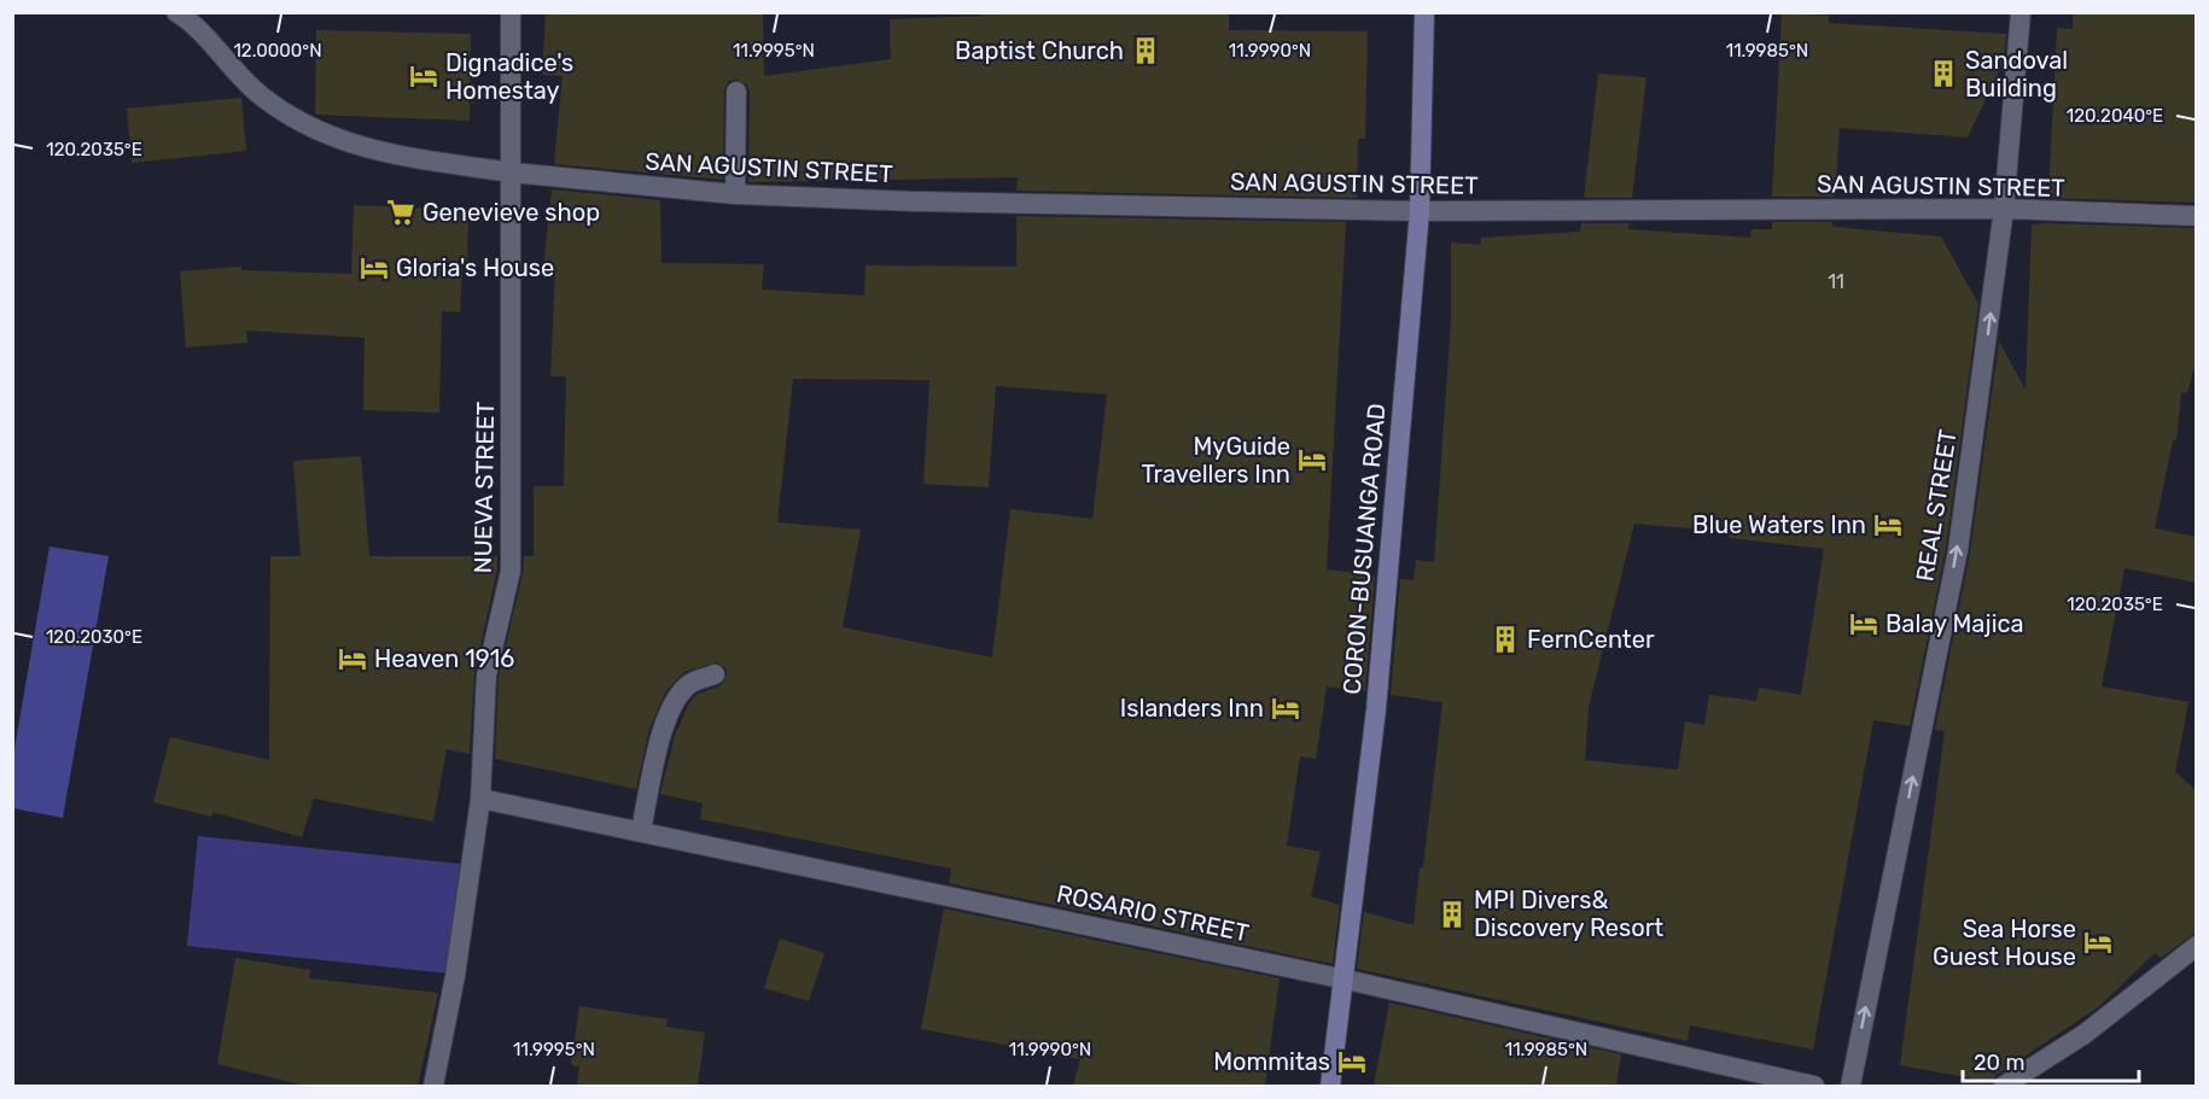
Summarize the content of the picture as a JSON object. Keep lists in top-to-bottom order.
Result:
{
  "streets": {
    "main road": ["CORON-BUSUANGA ROAD"],
    "street": [
      "SAN AGUSTIN STREET",
      "NUEVA STREET",
      "REAL STREET",
      "ROSARIO STREET"
    ]
  },
  "crossings": [
    ["SAN AGUSTIN STREET", "NUEVA STREET"],
    ["SAN AGUSTIN STREET", "REAL STREET"],
    ["SAN AGUSTIN STREET", "CORON-BUSUANGA ROAD"],
    ["NUEVA STREET", "ROSARIO STREET"],
    ["CORON-BUSUANGA ROAD", "ROSARIO STREET"]
  ],
  "one_way": ["REAL STREET"],
  "places": {
    "building": [
      "Baptist Church",
      "Sandoval Building",
      "FernCenter",
      "MPI Divers& Discovery Resort"
    ],
    "hotel": [
      "Dignadice's Homestay",
      "Gloria's House",
      "MyGuide Travellers Inn",
      "Blue Waters Inn",
      "Balay Majica",
      "Heaven 1916",
      "Islanders Inn",
      "Sea Horse Guest House",
      "Mommitas"
    ],
    "supermarket": ["Genevieve shop"]
  },
  "house_numbers": ["11"],
  "scale_bar": "20 m",
  "coordinates": [
    "12.0000°N",
    "11.9995°N",
    "11.9990°N",
    "11.9985°N",
    "120.2040°E",
    "120.2035°E",
    "120.2030°E"
  ]
}
